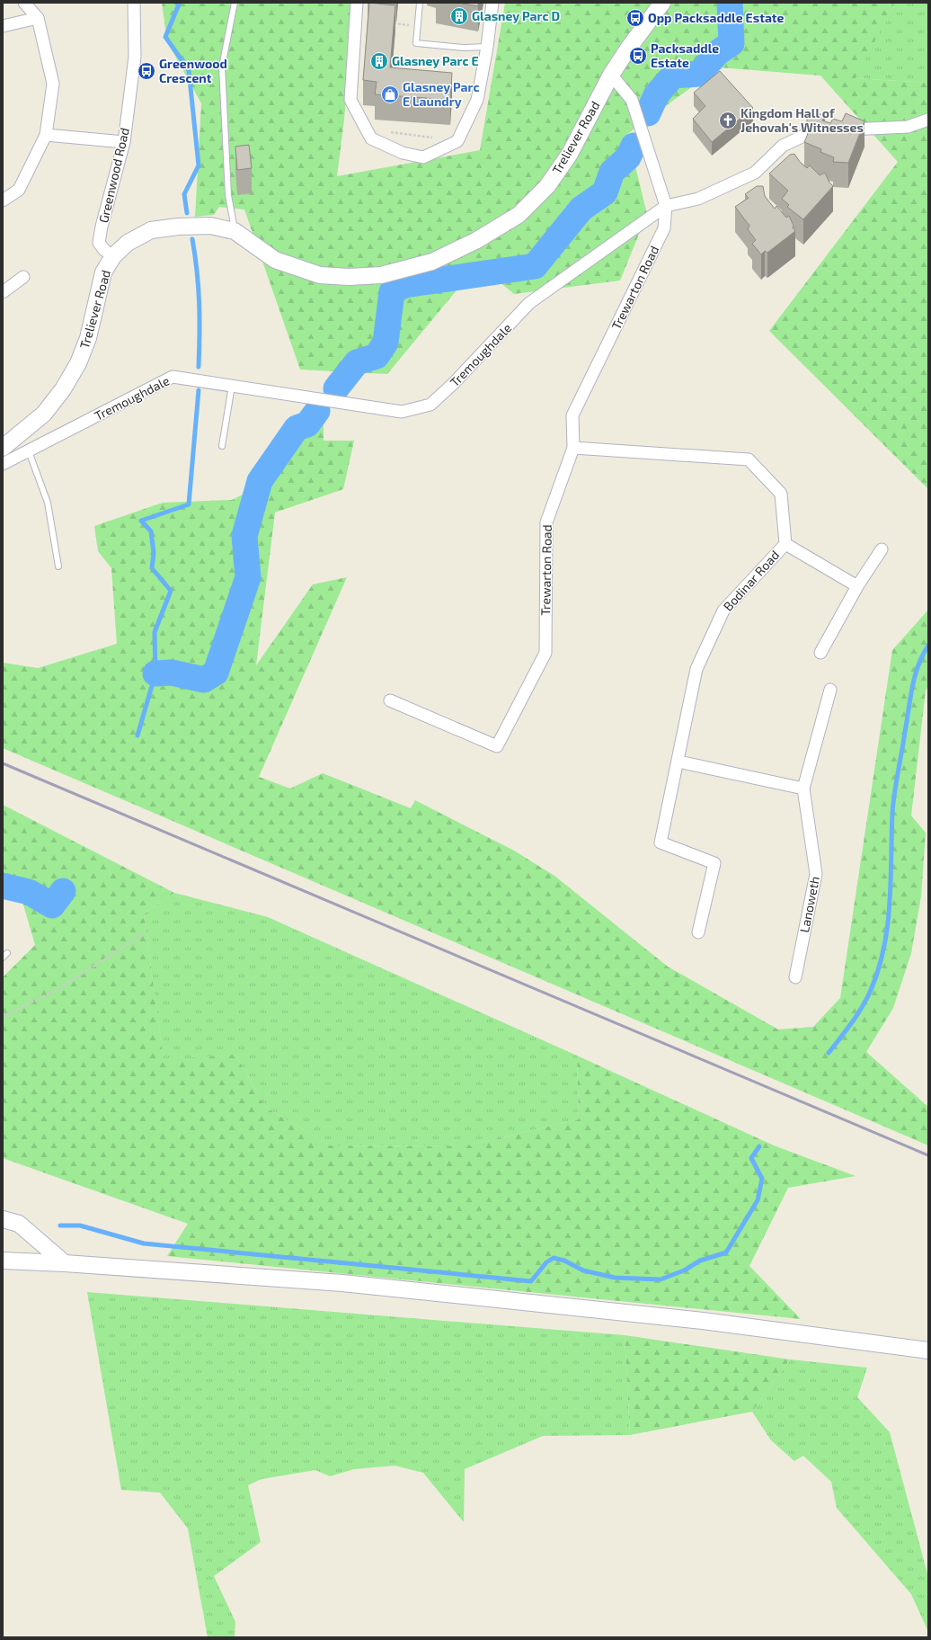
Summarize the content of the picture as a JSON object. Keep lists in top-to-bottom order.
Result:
{
  "streets": {
    "street": [
      "Treliever Road",
      "Greenwood Road",
      "Trewarton Road",
      "Tremoughdale",
      "Bodinar Road",
      "Lanoweth"
    ]
  },
  "crossings": [
    ["Treliever Road", "Greenwood Road"],
    ["Trewarton Road", "Tremoughdale"],
    ["Trewarton Road", "Bodinar Road"]
  ],
  "places": {
    "building": ["Glasney Parc D", "Glasney Parc E"],
    "bus stop": ["Opp Packsaddle Estate", "Packsaddle Estate", "Greenwood Crescent"],
    "shop": ["Glasney Parc E Laundry"],
    "church": ["Kingdom Hall of Jehovah's Witnesses"]
  }
}
